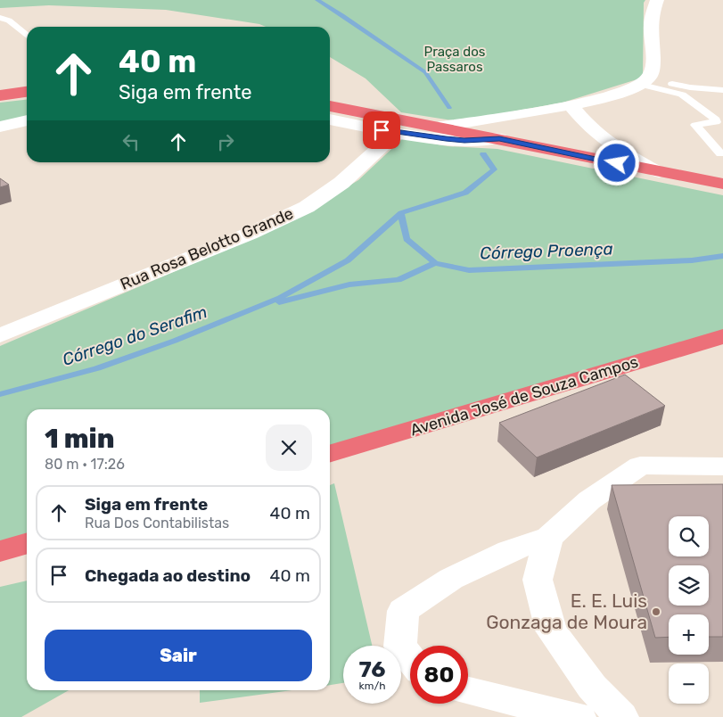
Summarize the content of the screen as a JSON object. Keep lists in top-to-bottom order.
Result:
{
  "streets": {
    "highway": ["Avenida José de Souza Campos"],
    "street": ["Rua Rosa Belotto Grande"]
  },
  "water": ["Córrego Proença", "Córrego do Serafim"],
  "parks": ["Praça dos Passaros"],
  "places": ["E. E. Luis Gonzaga de Moura"],
  "page": {
    "turn": ["40 m", "Siga em frente"],
    "heading": ["1 min", "80 m · 17:26"],
    "list": [
      {
        "name": "Siga em frente",
        "note": "Rua Dos Contabilistas",
        "value": "40 m"
      },
      {
        "name": "Chegada ao destino",
        "value": "40 m"
      }
    ],
    "map_buttons": ["+", "−"],
    "buttons": "Sair",
    "speed": "76 km/h",
    "limit": "80"
  }
}
